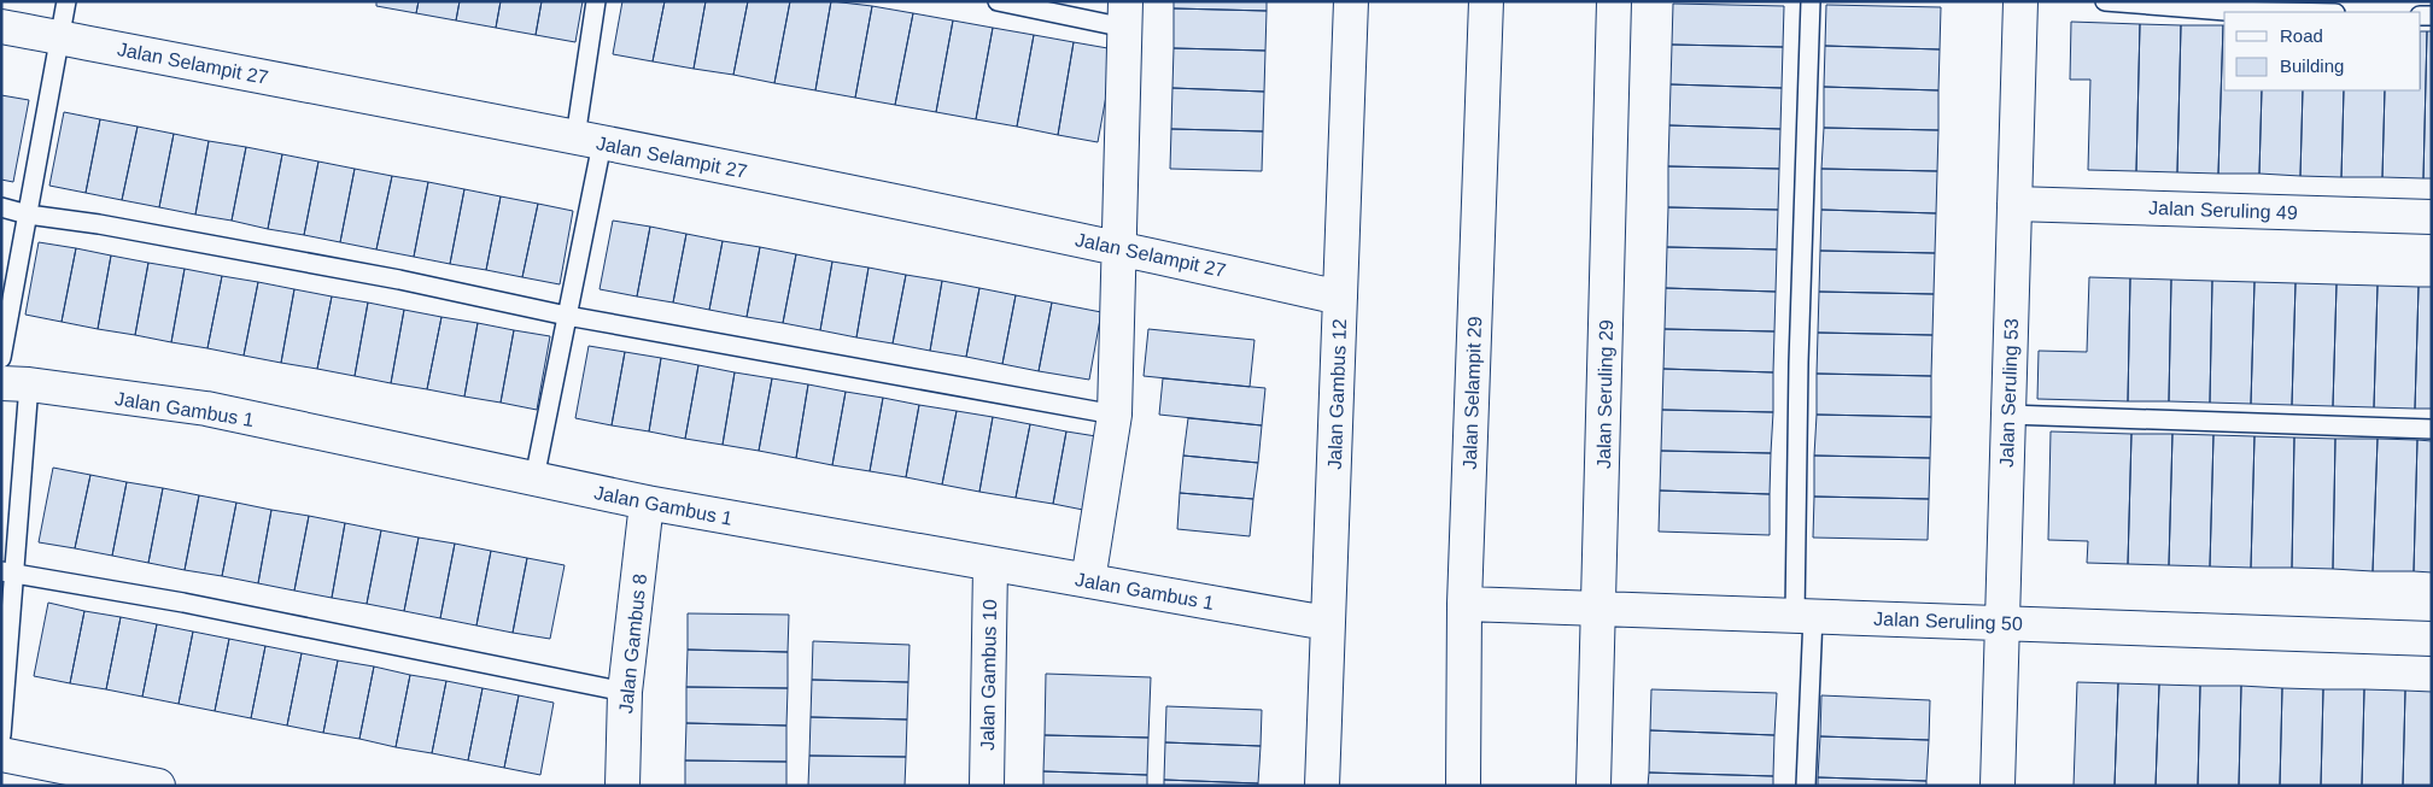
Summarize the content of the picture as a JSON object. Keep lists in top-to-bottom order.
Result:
{
  "streets": {
    "street": [
      "Jalan Selampit 27",
      "Jalan Seruling 49",
      "Jalan Selampit 29",
      "Jalan Seruling 53",
      "Jalan Gambus 12",
      "Jalan Seruling 29",
      "Jalan Gambus 1",
      "Jalan Seruling 50",
      "Jalan Gambus 8",
      "Jalan Gambus 10"
    ]
  },
  "crossings": [
    ["Jalan Selampit 27", "Jalan Gambus 12"],
    ["Jalan Seruling 49", "Jalan Seruling 53"],
    ["Jalan Selampit 29", "Jalan Seruling 50"],
    ["Jalan Seruling 53", "Jalan Seruling 50"],
    ["Jalan Gambus 12", "Jalan Gambus 1"],
    ["Jalan Seruling 29", "Jalan Seruling 50"],
    ["Jalan Gambus 1", "Jalan Gambus 8"],
    ["Jalan Gambus 1", "Jalan Gambus 10"]
  ],
  "legend": ["Road", "Building"]
}
